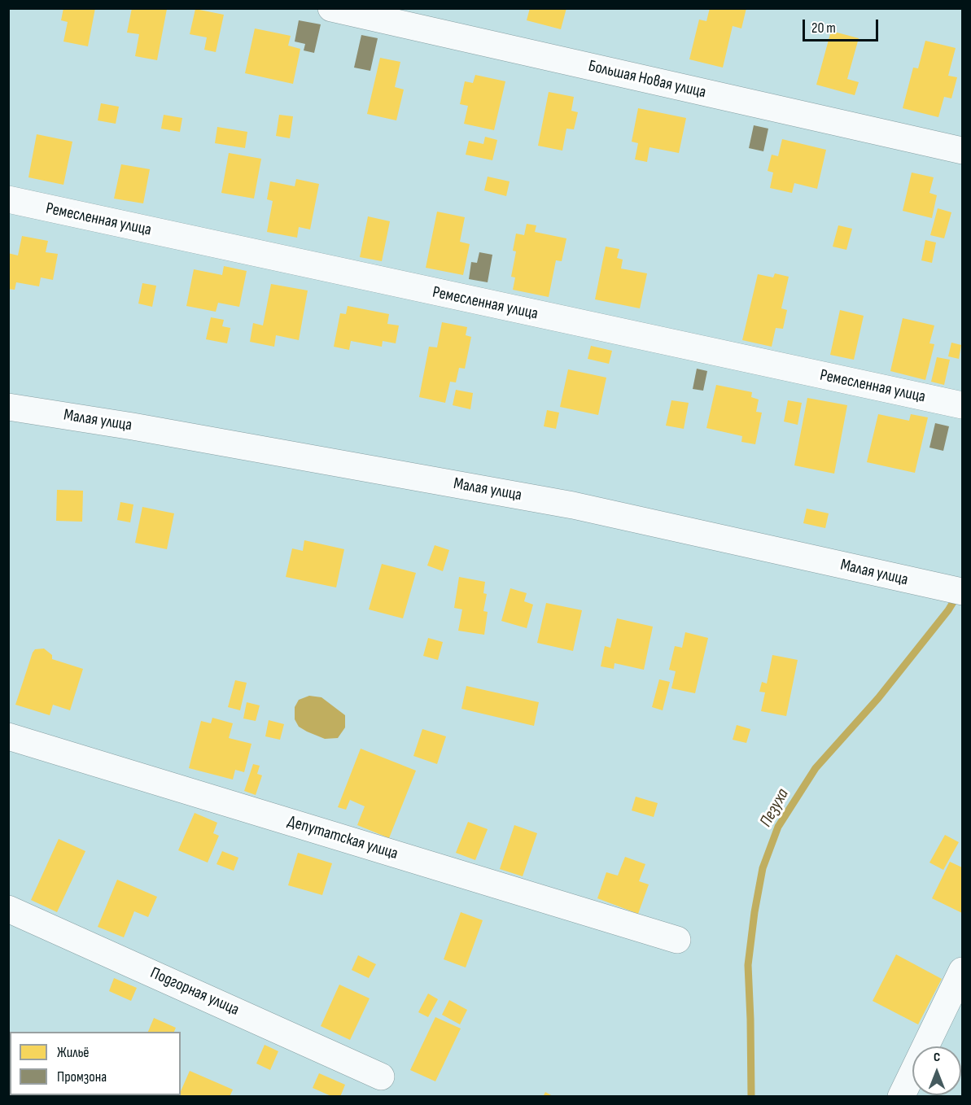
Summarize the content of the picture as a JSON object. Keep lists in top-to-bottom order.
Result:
{
  "streets": {
    "street": [
      "Большая Новая улица",
      "Ремесленная улица",
      "Малая улица",
      "Депутатская улица",
      "Подгорная улица"
    ]
  },
  "water": ["Пезуха"],
  "legend": ["Жильё", "Промзона"],
  "scale_bar": "20 m",
  "north": "top"
}
